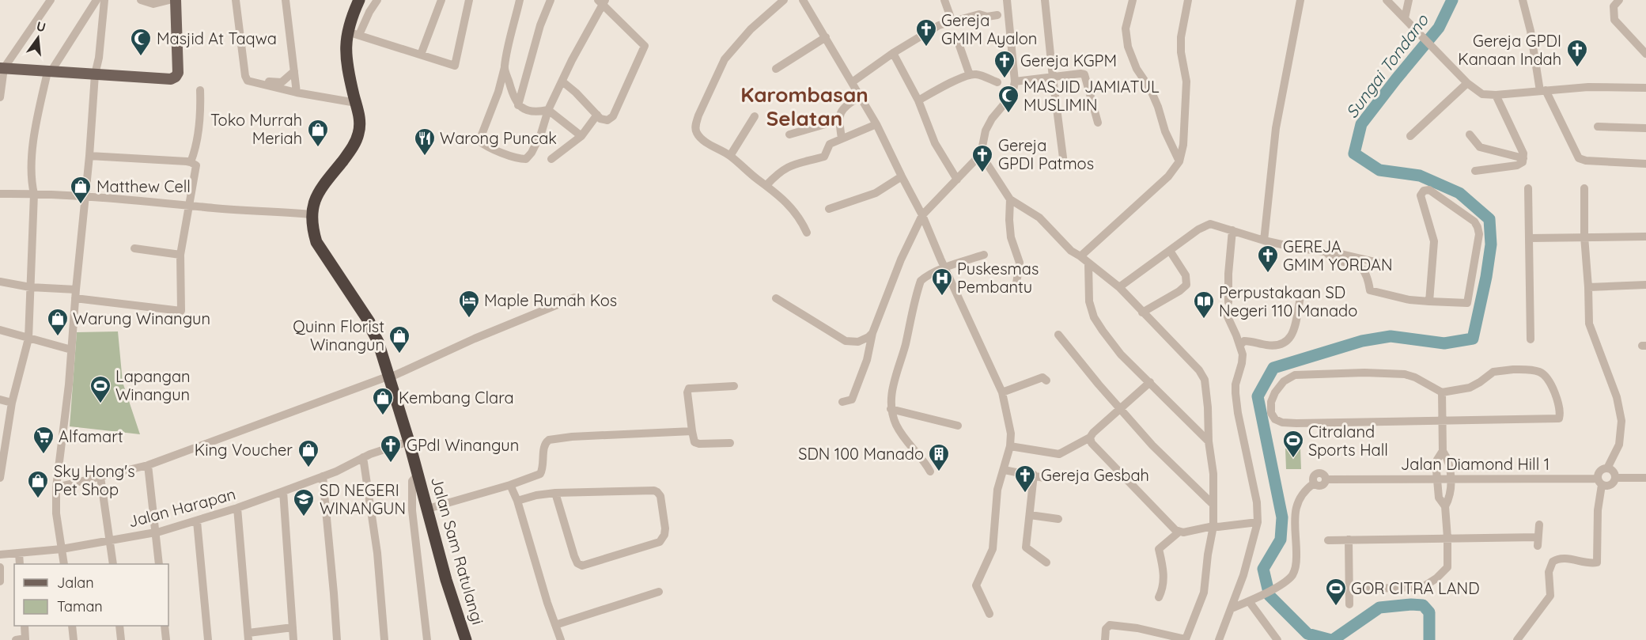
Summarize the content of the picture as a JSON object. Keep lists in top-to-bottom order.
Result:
{
  "streets": {
    "highway": ["Jalan Sam Ratulangi"],
    "street": ["Jalan Diamond Hill 1", "Jalan Harapan"]
  },
  "crossings": [
    ["Jalan Harapan", "Jalan Sam Ratulangi"]
  ],
  "districts": ["Karombasan Selatan"],
  "water": ["Sungai Tondano"],
  "places": {
    "church": [
      "Gereja GMIM Ayalon",
      "Gereja GPDI Kanaan Indah",
      "Gereja KGPM",
      "Gereja GPDI Patmos",
      "GEREJA GMIM YORDAN",
      "GPdI Winangun",
      "Gereja Gesbah"
    ],
    "mosque": ["Masjid At Taqwa", "MASJID JAMIATUL MUSLIMIN"],
    "shop": [
      "Toko Murrah Meriah",
      "Matthew Cell",
      "Warung Winangun",
      "Quinn Florist Winangun",
      "Kembang Clara",
      "King Voucher",
      "Sky Hong's Pet Shop"
    ],
    "restaurant": ["Warong Puncak"],
    "hospital": ["Puskesmas Pembantu"],
    "hotel": ["Maple Rumah Kos"],
    "library": ["Perpustakaan SD Negeri 110 Manado"],
    "sports": ["Lapangan Winangun", "Citraland Sports Hall", "GOR CITRA LAND"],
    "supermarket": ["Alfamart"],
    "building": ["SDN 100 Manado"],
    "school or university": ["SD NEGERI WINANGUN"]
  },
  "legend": ["Jalan", "Taman"],
  "north": "top"
}
